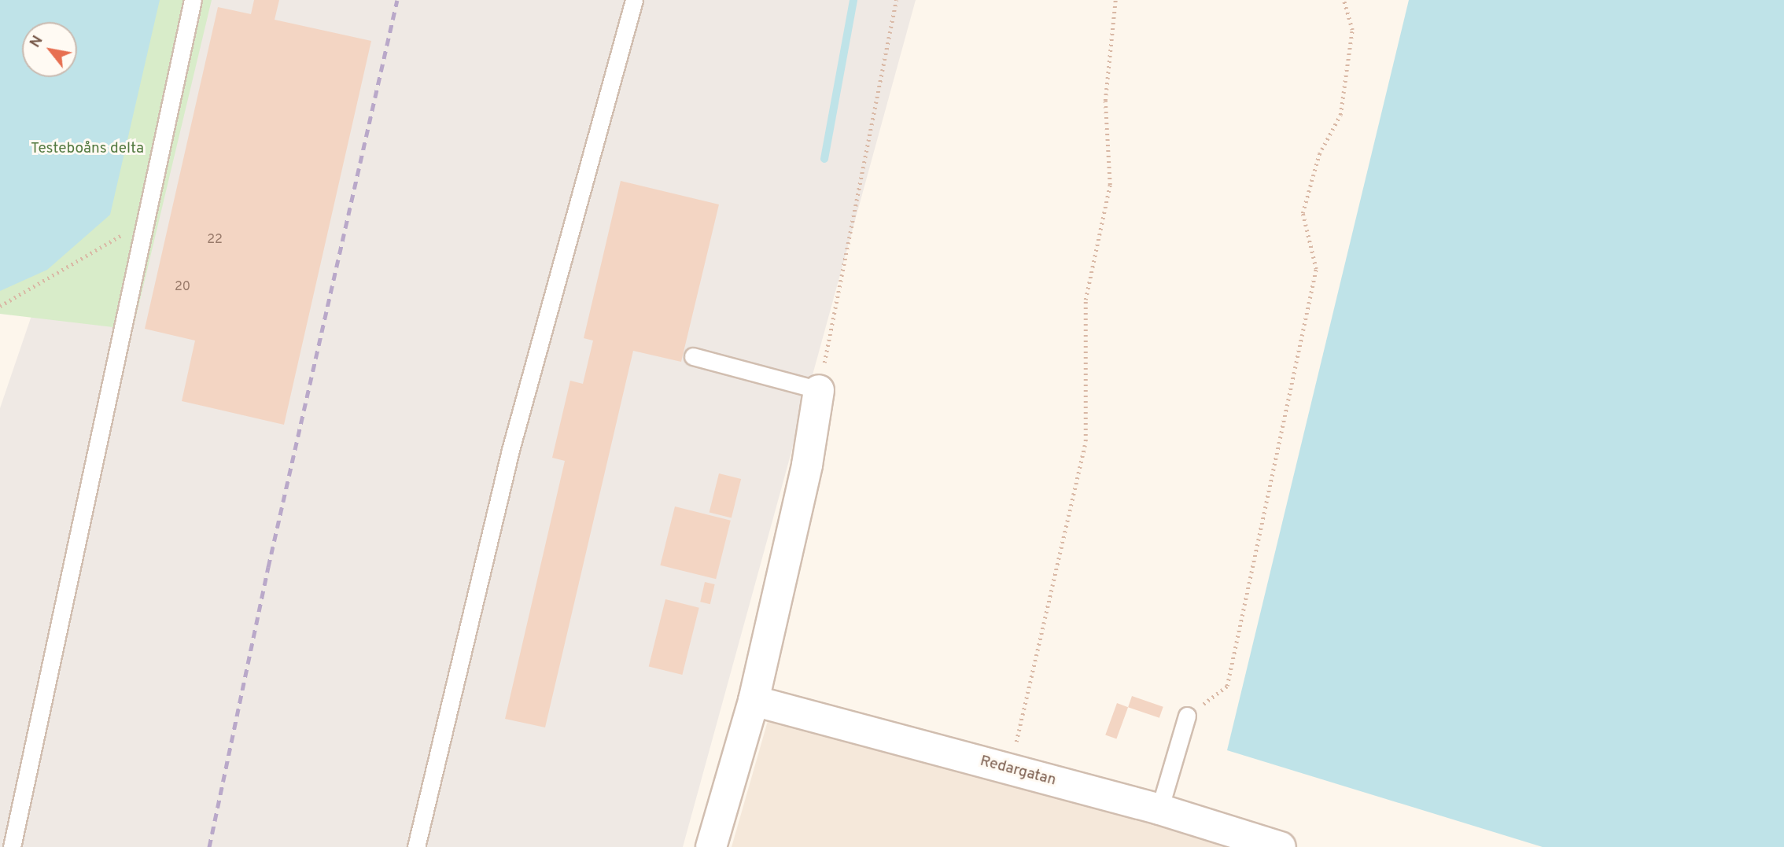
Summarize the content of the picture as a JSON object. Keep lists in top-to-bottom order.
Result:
{
  "streets": {
    "street": ["Redargatan"]
  },
  "parks": ["Testeboåns delta"],
  "house_numbers": ["22", "20"],
  "north": "top left"
}
